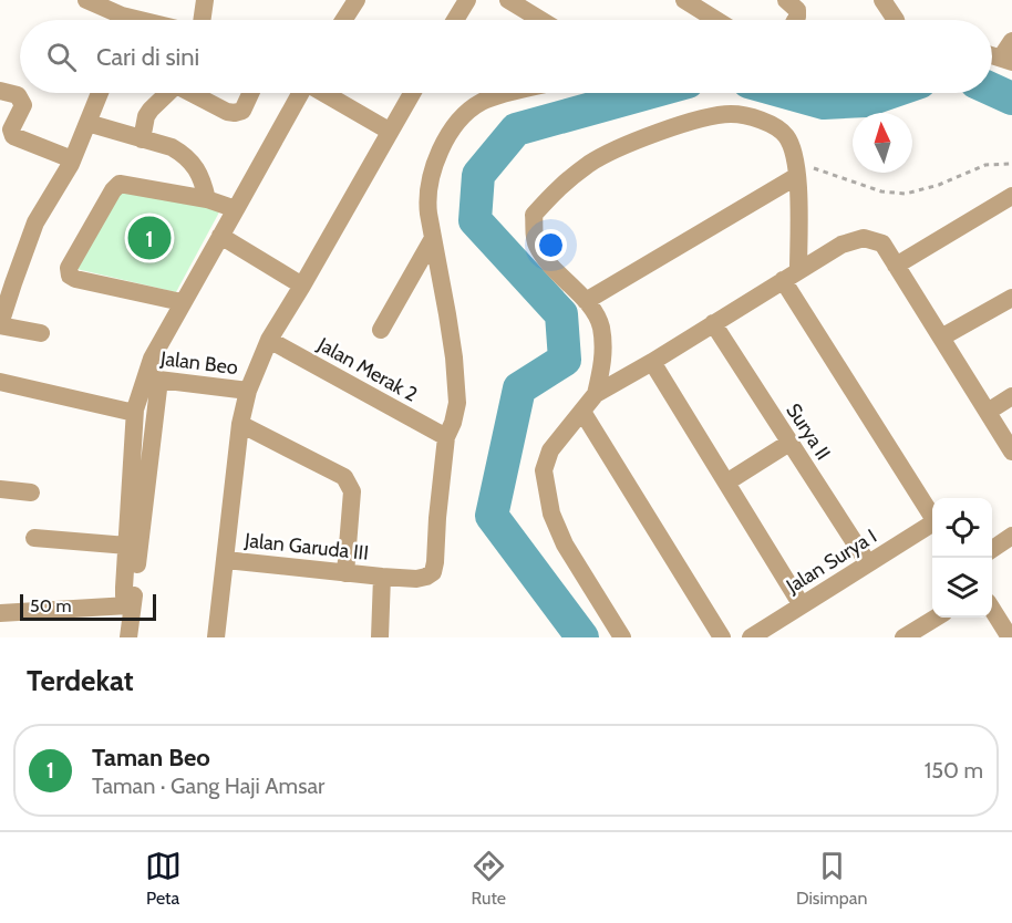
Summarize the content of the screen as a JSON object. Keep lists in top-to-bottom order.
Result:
{
  "streets": {
    "street": [
      "Jalan Beo",
      "Jalan Merak 2",
      "Surya II",
      "Jalan Garuda III",
      "Jalan Surya I"
    ]
  },
  "crossings": [
    ["Jalan Merak 2", "Jalan Garuda III"],
    ["Surya II", "Jalan Surya I"]
  ],
  "scale_bar": "50 m",
  "north": "top",
  "page": {
    "search": "Cari di sini",
    "pins": "1",
    "scale": "50 m",
    "heading": "Terdekat",
    "list": [
      {
        "mark": "1",
        "name": "Taman Beo",
        "note": "Taman · Gang Haji Amsar",
        "value": "150 m"
      }
    ],
    "nav": ["Peta", "Rute", "Disimpan"]
  }
}
